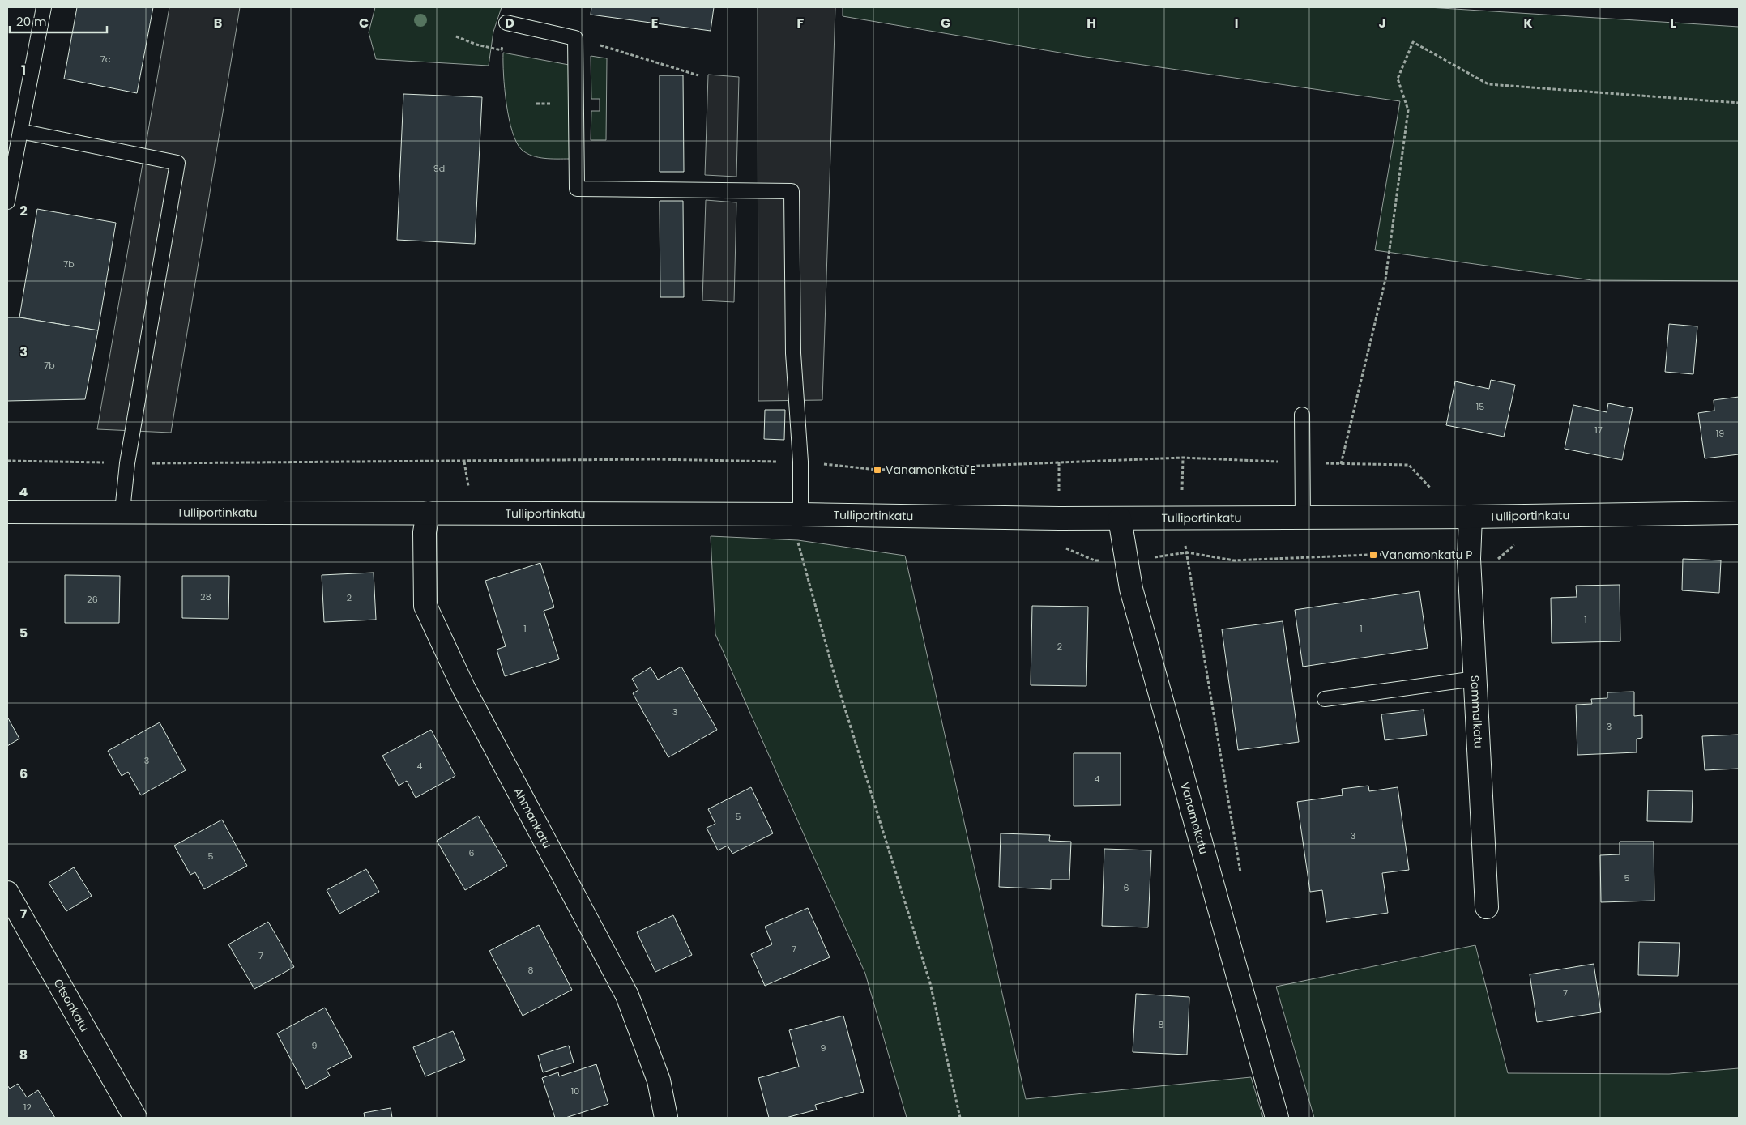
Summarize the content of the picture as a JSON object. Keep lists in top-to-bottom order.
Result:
{
  "streets": {
    "street": [
      "Tulliportinkatu",
      "Sammalkatu",
      "Ahmankatu",
      "Vanamokatu",
      "Otsonkatu"
    ]
  },
  "crossings": [
    ["Tulliportinkatu", "Sammalkatu"],
    ["Tulliportinkatu", "Ahmankatu"],
    ["Tulliportinkatu", "Vanamokatu"]
  ],
  "places": {
    "transit": ["Vanamonkatu E", "Vanamonkatu P"]
  },
  "house_numbers": [
    "7c",
    "9d",
    "7b",
    "7b",
    "15",
    "17",
    "19",
    "28",
    "2",
    "26",
    "1",
    "1",
    "1",
    "2",
    "3",
    "3",
    "3",
    "4",
    "4",
    "5",
    "3",
    "6",
    "5",
    "5",
    "6",
    "7",
    "7",
    "8",
    "7",
    "8",
    "9",
    "9",
    "10",
    "12"
  ],
  "scale_bar": "20 m",
  "grid": {
    "columns": [
      "B",
      "C",
      "D",
      "E",
      "F",
      "G",
      "H",
      "I",
      "J",
      "K",
      "L"
    ],
    "rows": [
      "1",
      "2",
      "3",
      "4",
      "5",
      "6",
      "7",
      "8"
    ]
  }
}
